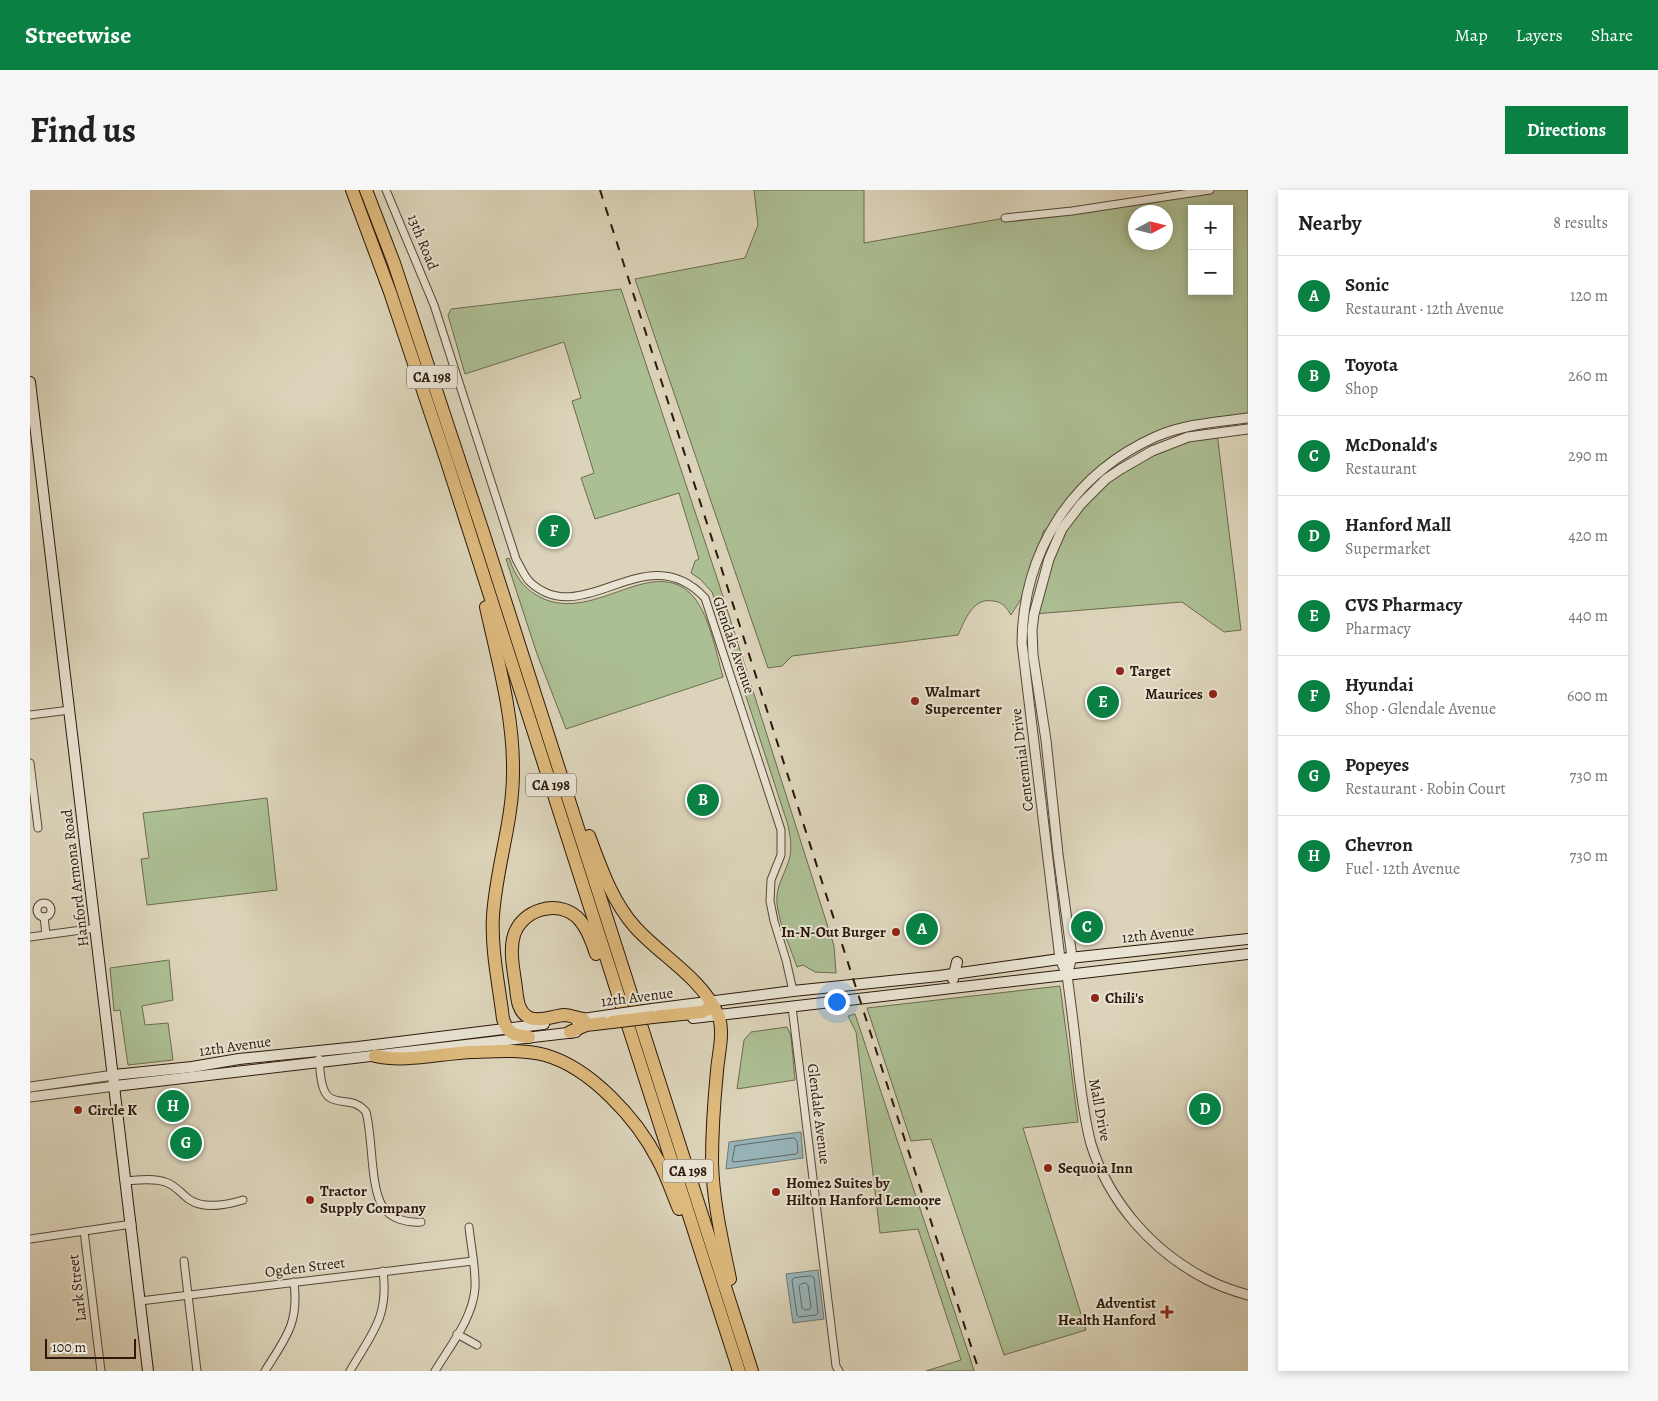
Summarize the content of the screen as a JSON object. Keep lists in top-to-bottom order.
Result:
{
  "streets": {
    "highway": ["CA 198"],
    "main road": ["Hanford Armona Road", "12th Avenue"],
    "street": [
      "13th Road",
      "Glendale Avenue",
      "Centennial Drive",
      "Mall Drive",
      "Ogden Street",
      "Lark Street"
    ]
  },
  "crossings": [
    ["13th Road", "Glendale Avenue"],
    ["Glendale Avenue", "12th Avenue"],
    ["Centennial Drive", "12th Avenue"],
    ["Centennial Drive", "Mall Drive"],
    ["Hanford Armona Road", "12th Avenue"],
    ["Hanford Armona Road", "Ogden Street"],
    ["12th Avenue", "Mall Drive"]
  ],
  "places": {
    "other": [
      "Target",
      "Maurices",
      "Walmart Supercenter",
      "In-N-Out Burger",
      "Chili's",
      "Circle K",
      "Sequoia Inn",
      "Home2 Suites by Hilton Hanford Lemoore",
      "Tractor Supply Company"
    ],
    "health": ["Adventist Health Hanford"]
  },
  "scale_bar": "100 m",
  "north": "right",
  "page": {
    "header": "Streetwise",
    "nav": ["Map", "Layers", "Share"],
    "title": "Find us",
    "buttons": "Directions",
    "heading": ["Nearby", "8 results"],
    "map_buttons": ["+", "−"],
    "list": [
      {
        "mark": "A",
        "name": "Sonic",
        "note": "Restaurant · 12th Avenue",
        "value": "120 m"
      },
      {
        "mark": "B",
        "name": "Toyota",
        "note": "Shop",
        "value": "260 m"
      },
      {
        "mark": "C",
        "name": "McDonald's",
        "note": "Restaurant",
        "value": "290 m"
      },
      {
        "mark": "D",
        "name": "Hanford Mall",
        "note": "Supermarket",
        "value": "420 m"
      },
      {
        "mark": "E",
        "name": "CVS Pharmacy",
        "note": "Pharmacy",
        "value": "440 m"
      },
      {
        "mark": "F",
        "name": "Hyundai",
        "note": "Shop · Glendale Avenue",
        "value": "600 m"
      },
      {
        "mark": "G",
        "name": "Popeyes",
        "note": "Restaurant · Robin Court",
        "value": "730 m"
      },
      {
        "mark": "H",
        "name": "Chevron",
        "note": "Fuel · 12th Avenue",
        "value": "730 m"
      }
    ],
    "pins": [
      "F",
      "E",
      "B",
      "C",
      "A",
      "H",
      "D",
      "G"
    ],
    "scale": "100 m"
  }
}
